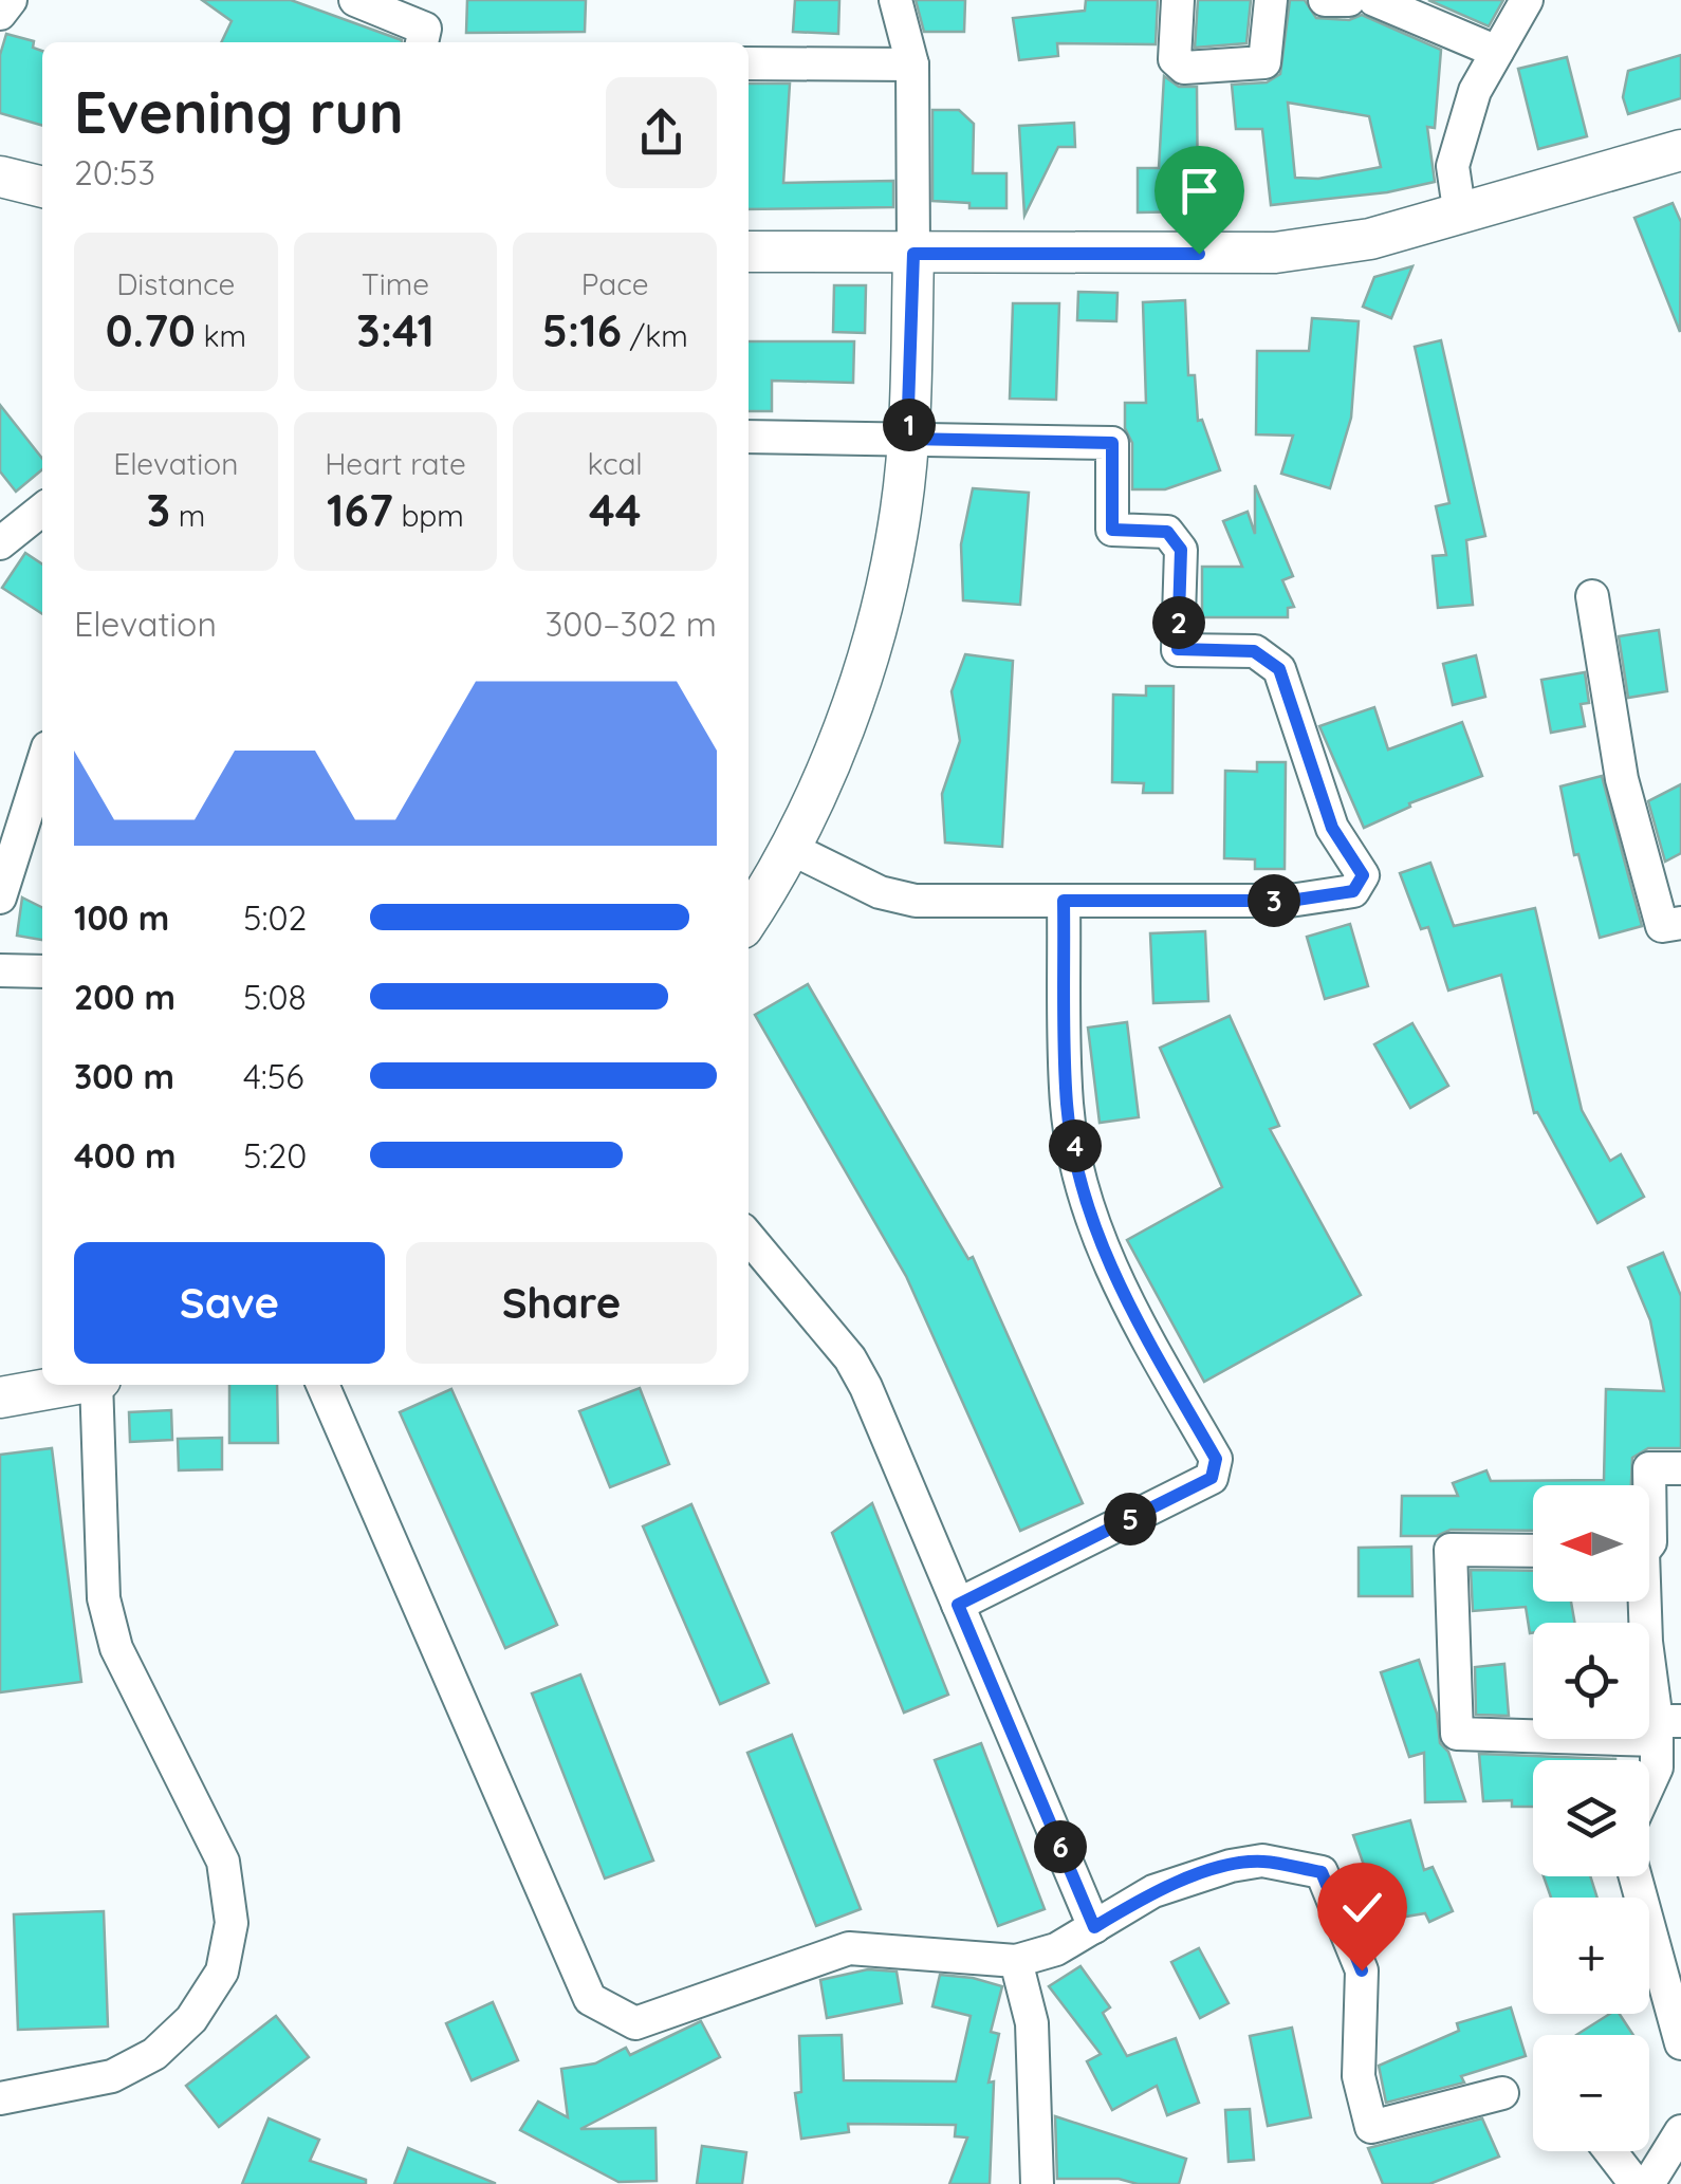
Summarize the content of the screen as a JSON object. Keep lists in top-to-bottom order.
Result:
{
  "north": "left",
  "page": {
    "heading": ["Evening run", "20:53"],
    "stats": [
      ["Distance", "0.70 km"],
      ["Time", "3:41"],
      ["Pace", "5:16 /km"],
      ["Elevation", "3 m"],
      ["Heart rate", "167 bpm"],
      ["kcal", "44"]
    ],
    "pins": [
      "1",
      "2",
      "3",
      "4",
      "5",
      "6"
    ],
    "chart": ["Elevation", "300–302 m"],
    "list": [
      {
        "name": "100 m",
        "note": "5:02"
      },
      {
        "name": "200 m",
        "note": "5:08"
      },
      {
        "name": "300 m",
        "note": "4:56"
      },
      {
        "name": "400 m",
        "note": "5:20"
      }
    ],
    "buttons": ["Save", "Share"],
    "map_buttons": ["+", "−"]
  }
}
